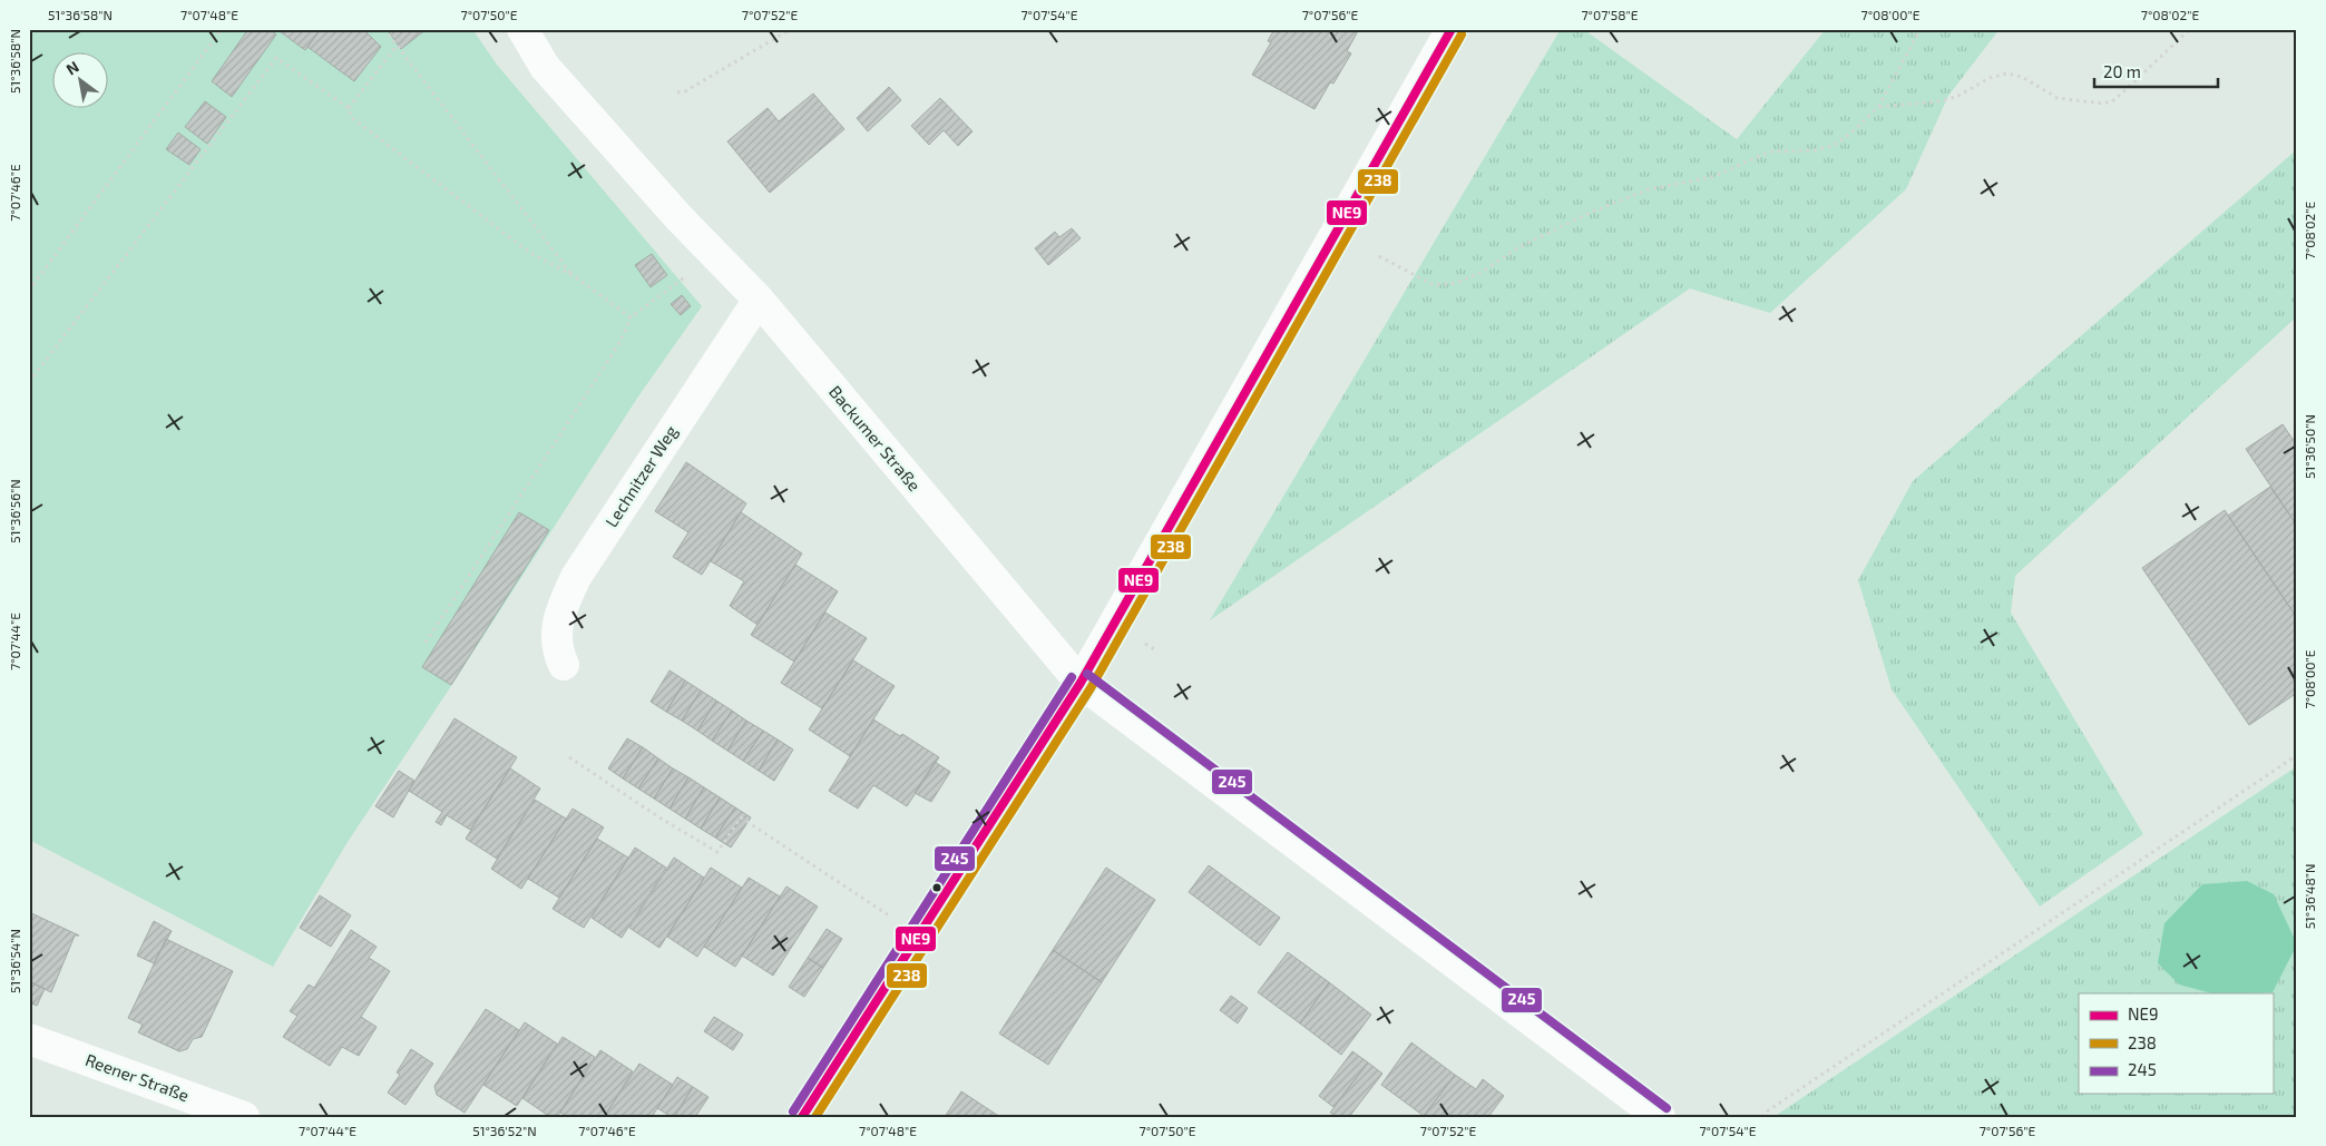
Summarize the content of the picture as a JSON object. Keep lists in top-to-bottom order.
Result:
{
  "streets": {
    "street": ["Backumer Straße", "Lechnitzer Weg", "Reener Straße"]
  },
  "crossings": [
    ["Backumer Straße", "Lechnitzer Weg"]
  ],
  "lines": ["transit line NE9", "transit line 238", "transit line 245"],
  "legend": ["NE9", "238", "245"],
  "scale_bar": "20 m",
  "north": "top left",
  "coordinates": [
    "51°36'58\"N",
    "7°07'48\"E",
    "7°07'50\"E",
    "7°07'52\"E",
    "7°07'54\"E",
    "7°07'56\"E",
    "7°07'58\"E",
    "7°08'00\"E",
    "7°08'02\"E",
    "7°07'46\"E",
    "51°36'50\"N",
    "51°36'56\"N",
    "7°07'44\"E",
    "51°36'48\"N",
    "51°36'54\"N",
    "51°36'52\"N"
  ]
}
